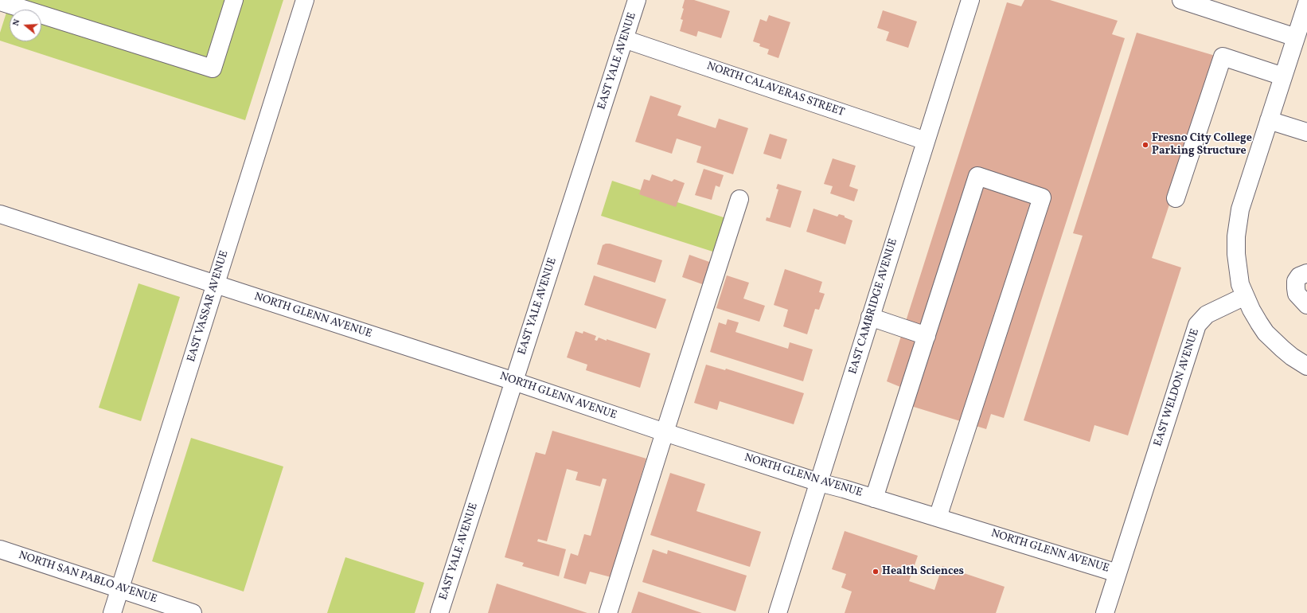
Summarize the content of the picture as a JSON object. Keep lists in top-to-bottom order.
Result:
{
  "streets": {
    "street": [
      "EAST YALE AVENUE",
      "NORTH CALAVERAS STREET",
      "EAST VASSAR AVENUE",
      "EAST CAMBRIDGE AVENUE",
      "NORTH GLENN AVENUE",
      "EAST WELDON AVENUE",
      "NORTH SAN PABLO AVENUE"
    ]
  },
  "crossings": [
    ["EAST YALE AVENUE", "NORTH CALAVERAS STREET"],
    ["EAST YALE AVENUE", "NORTH GLENN AVENUE"],
    ["NORTH CALAVERAS STREET", "EAST CAMBRIDGE AVENUE"],
    ["EAST VASSAR AVENUE", "NORTH GLENN AVENUE"],
    ["EAST VASSAR AVENUE", "NORTH SAN PABLO AVENUE"],
    ["EAST CAMBRIDGE AVENUE", "NORTH GLENN AVENUE"],
    ["NORTH GLENN AVENUE", "EAST WELDON AVENUE"]
  ],
  "places": ["Fresno City College Parking Structure", "Health Sciences"],
  "north": "left"
}
